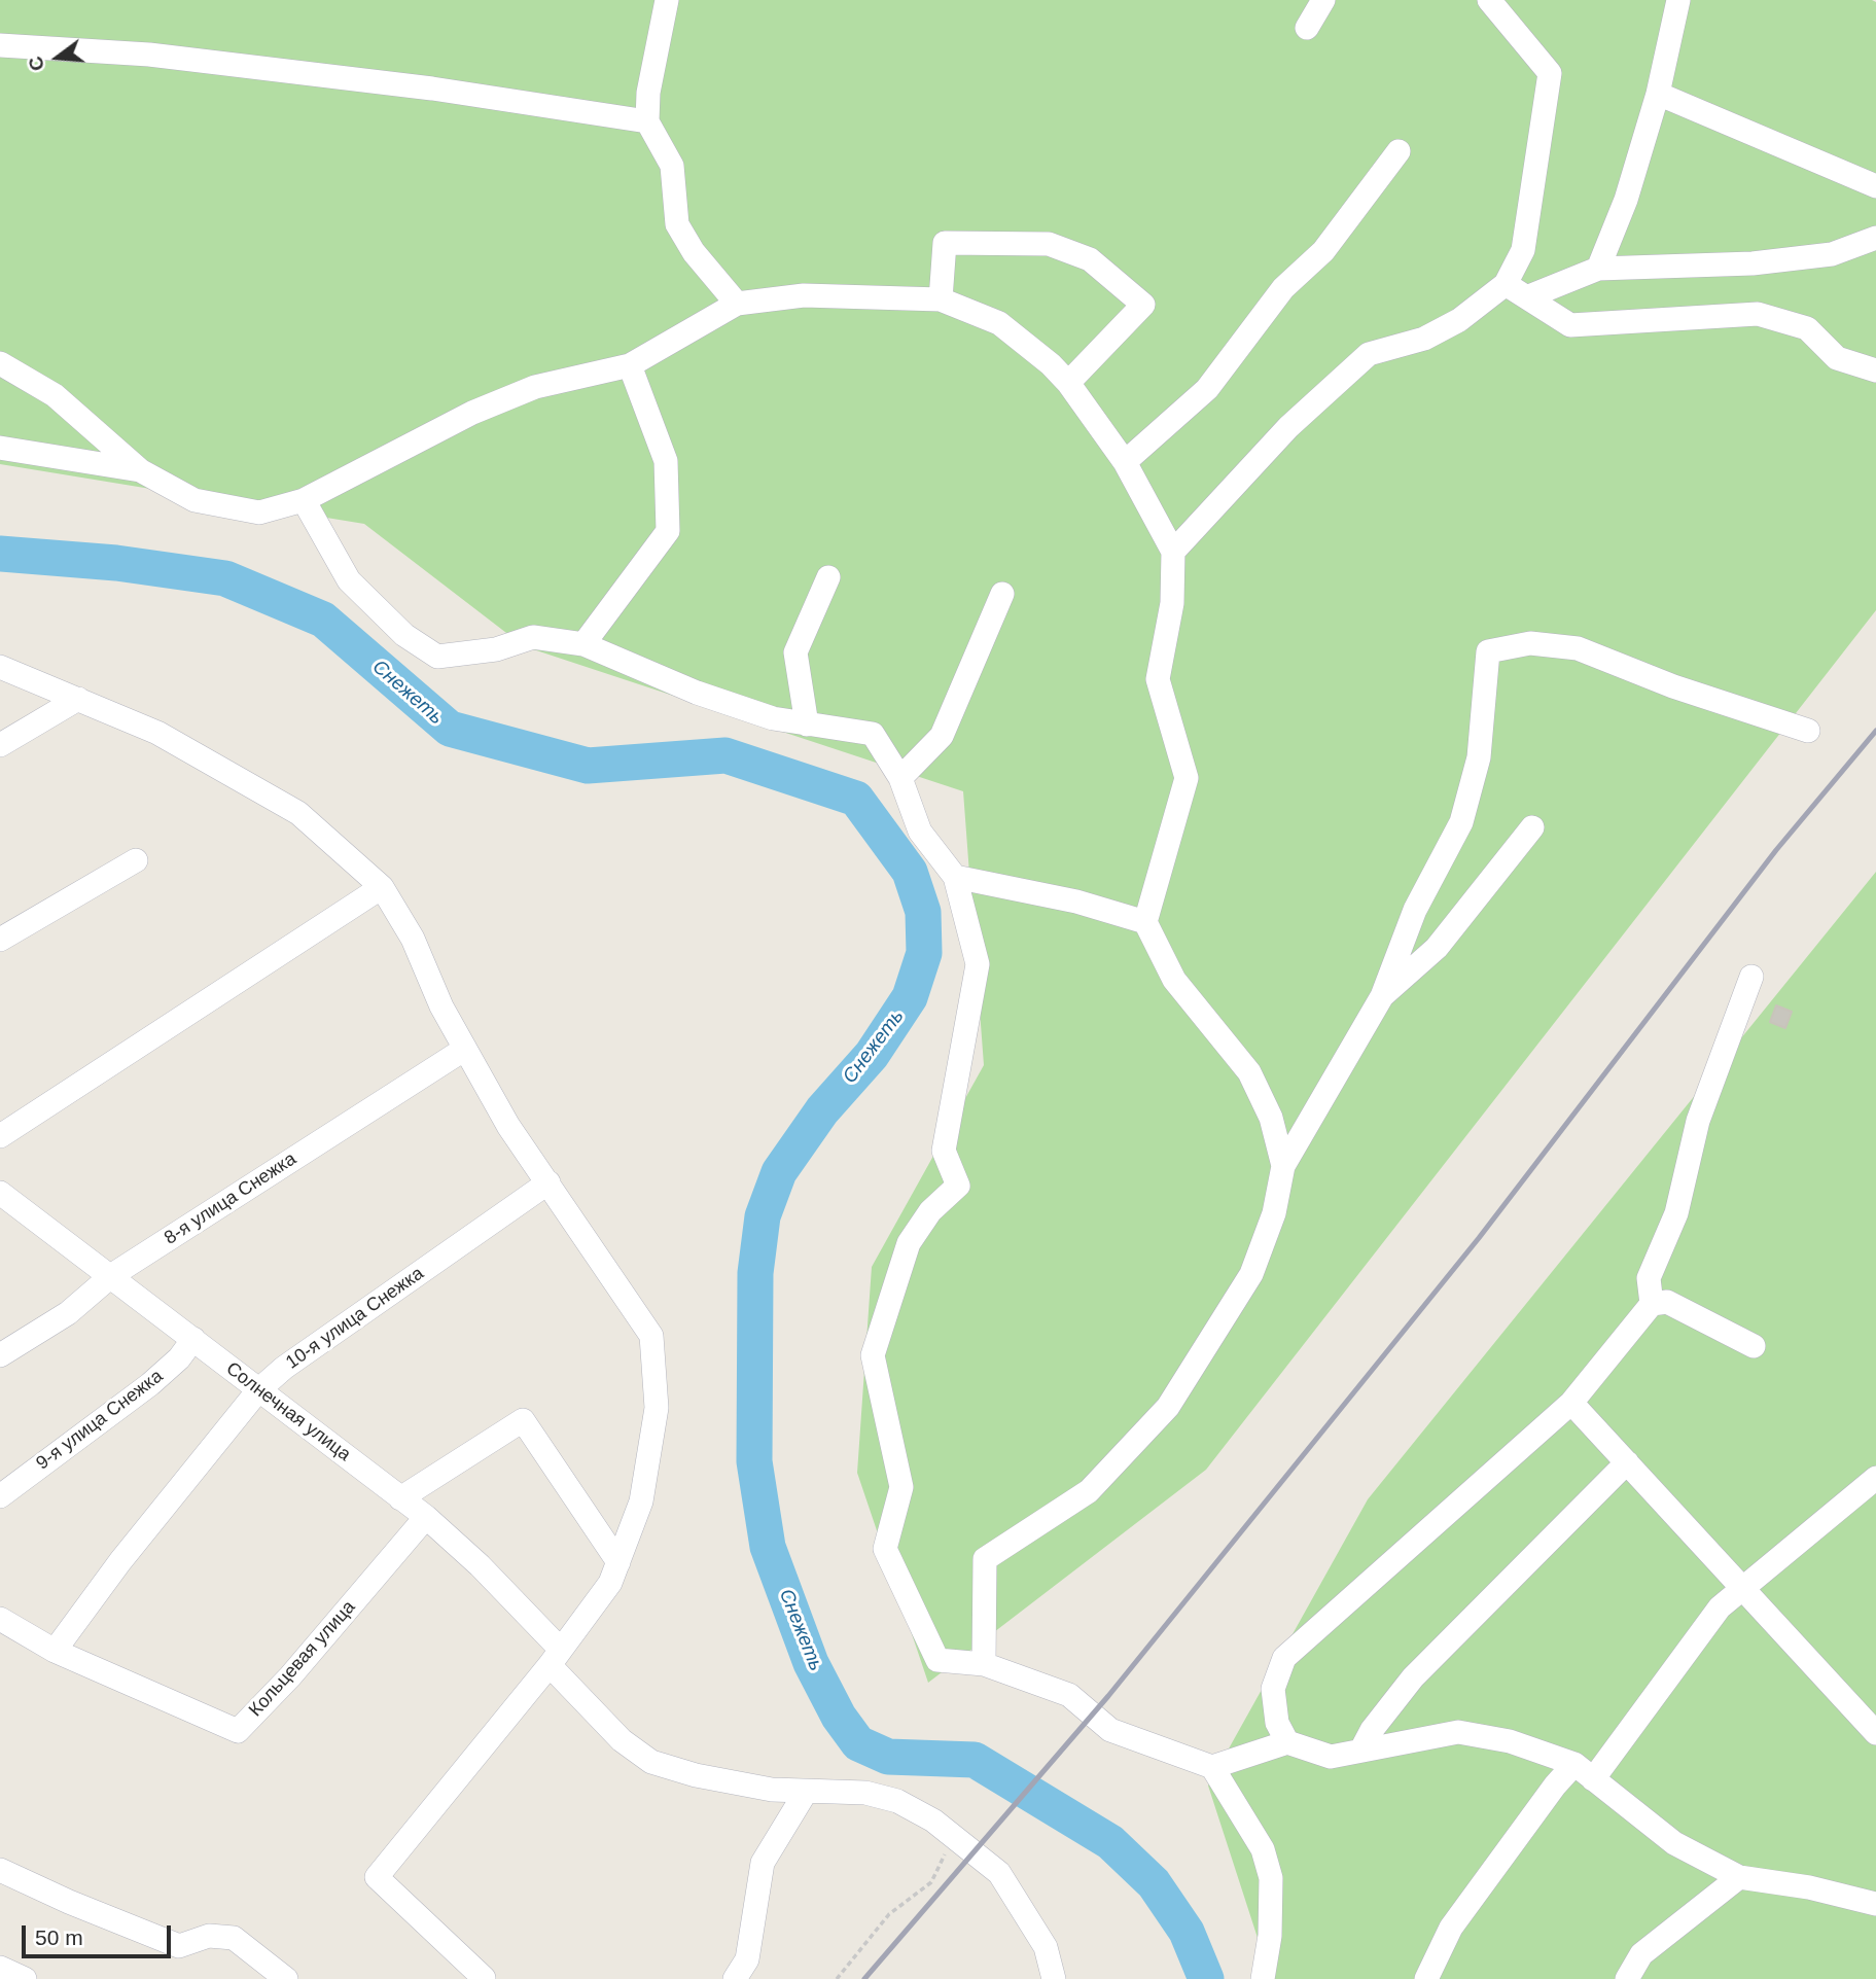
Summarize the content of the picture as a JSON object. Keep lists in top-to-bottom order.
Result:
{
  "streets": {
    "street": [
      "8-я улица Снежка",
      "10-я улица Снежка",
      "Солнечная улица",
      "9-я улица Снежка",
      "Кольцевая улица"
    ]
  },
  "crossings": [
    ["8-я улица Снежка", "Солнечная улица"],
    ["10-я улица Снежка", "Солнечная улица"],
    ["10-я улица Снежка", "Кольцевая улица"],
    ["Солнечная улица", "9-я улица Снежка"],
    ["Солнечная улица", "Кольцевая улица"]
  ],
  "water": ["Снежеть"],
  "scale_bar": "50 m",
  "north": "left"
}
